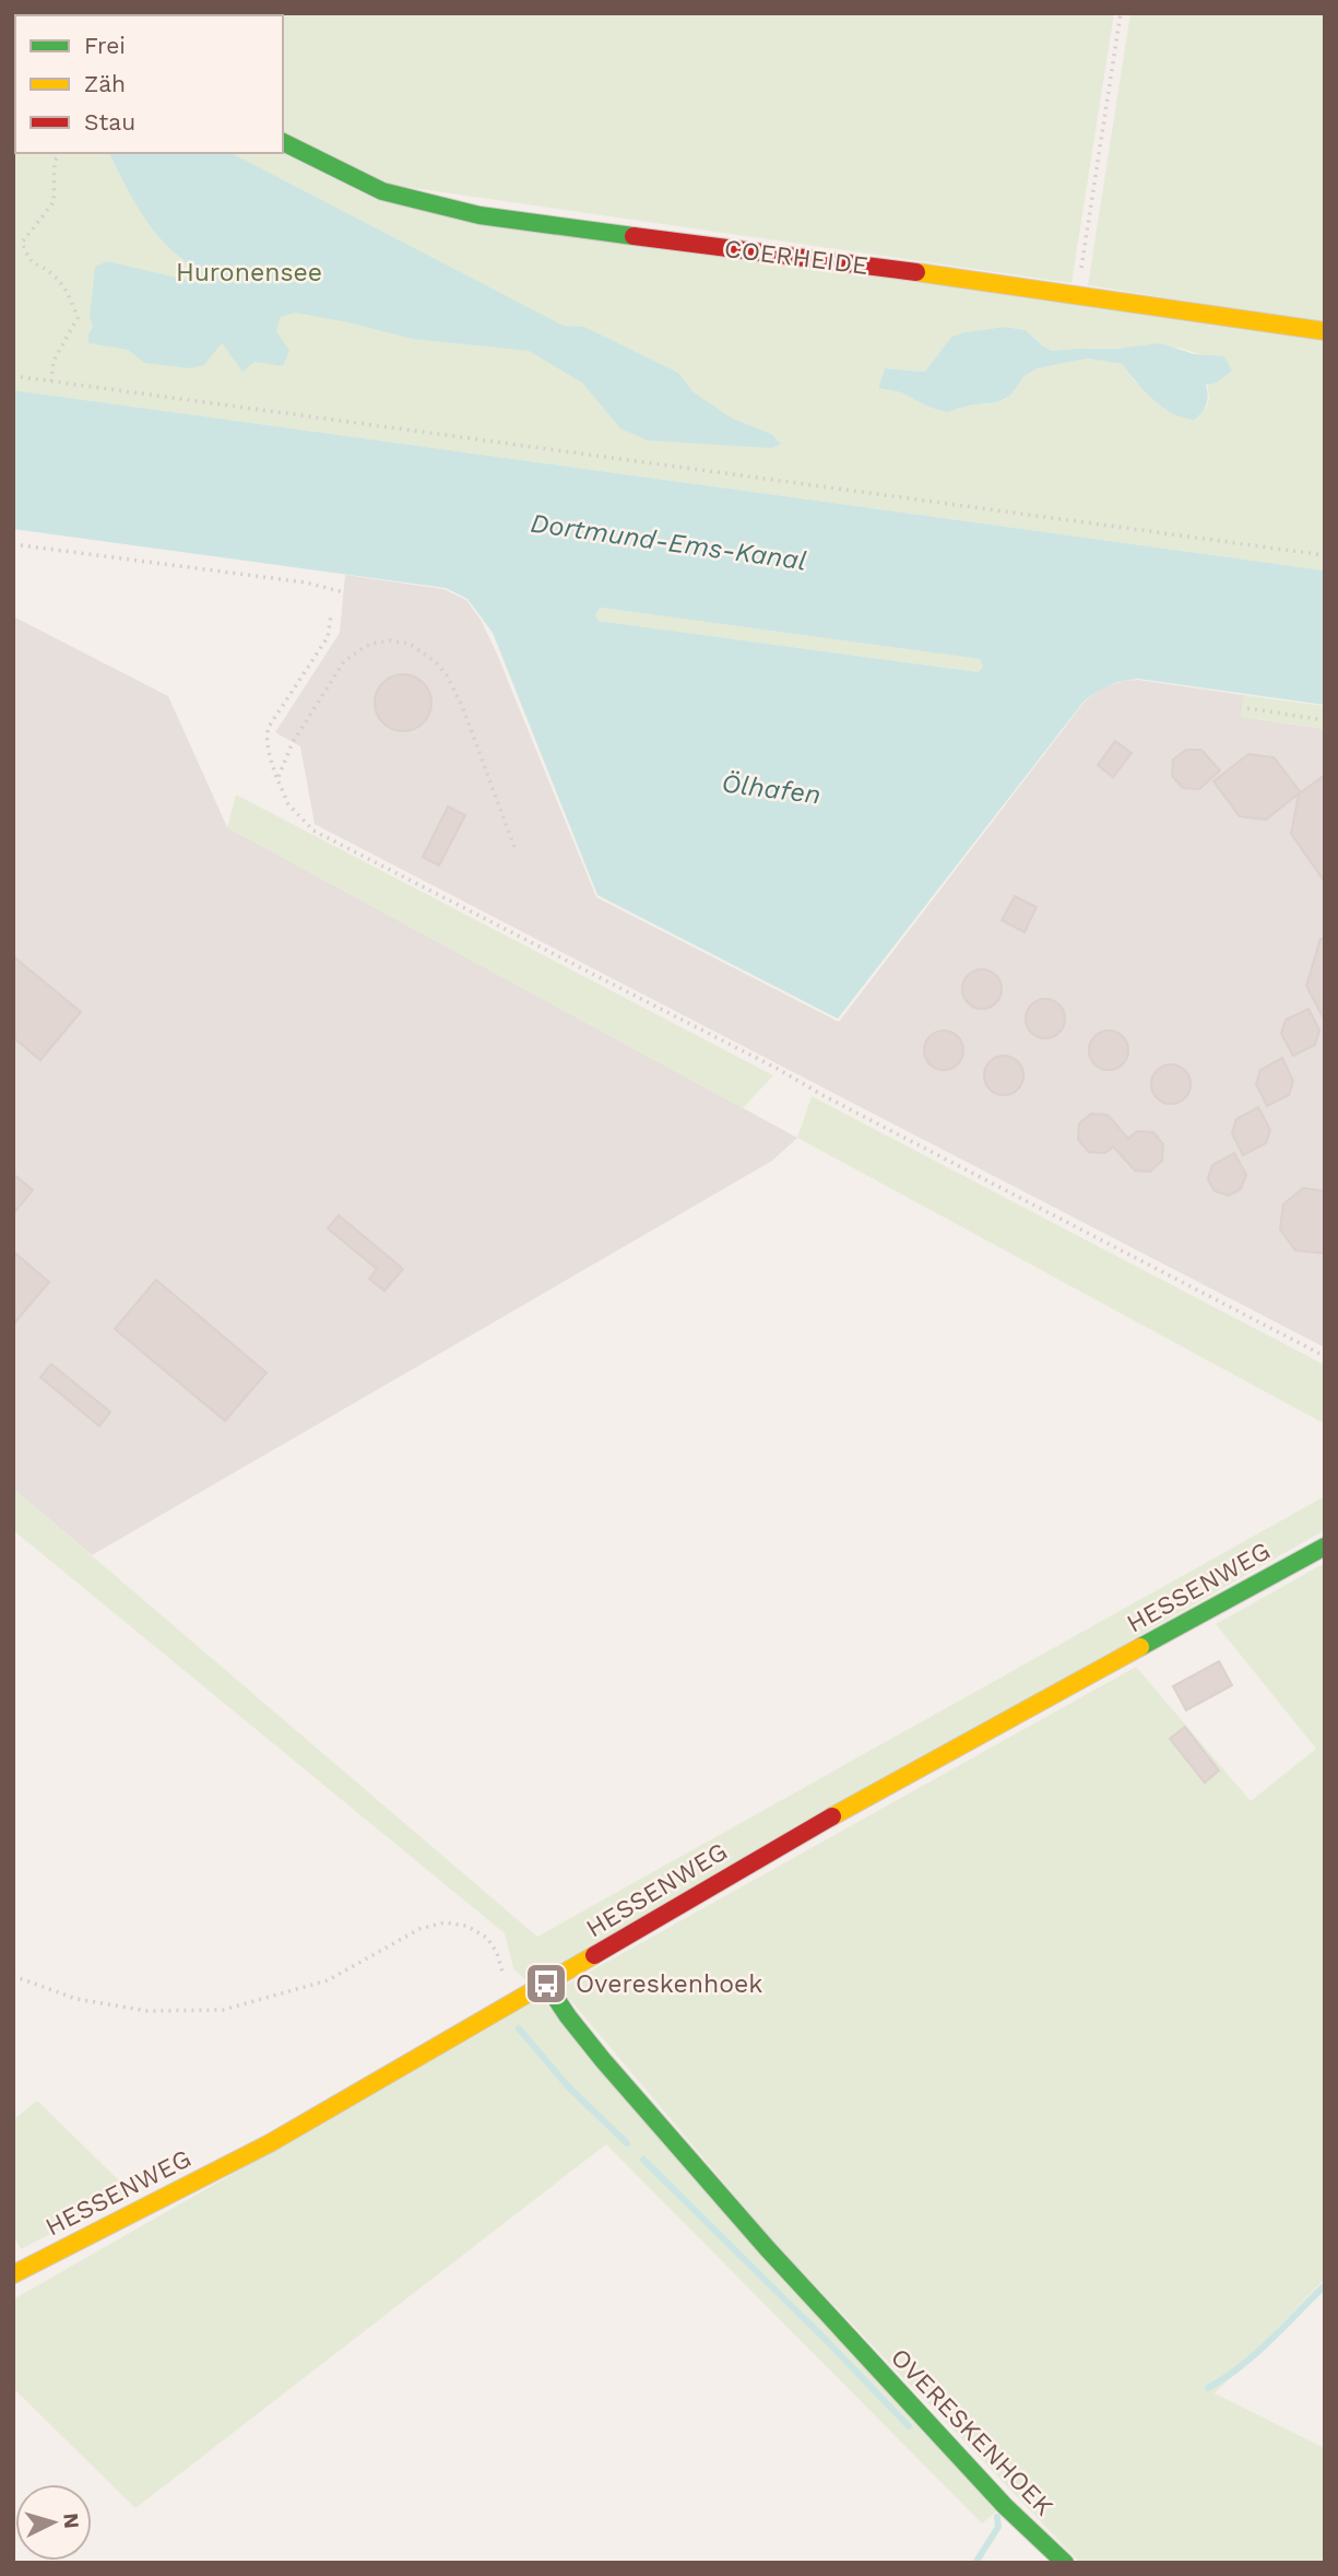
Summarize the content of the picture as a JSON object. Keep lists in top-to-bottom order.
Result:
{
  "streets": {
    "street": ["COERHEIDE", "HESSENWEG", "OVERESKENHOEK"]
  },
  "crossings": [
    ["HESSENWEG", "OVERESKENHOEK"]
  ],
  "water": ["Dortmund-Ems-Kanal", "Ölhafen"],
  "parks": ["Huronensee"],
  "places": {
    "bus stop": ["Overeskenhoek"]
  },
  "legend": ["Frei", "Zäh", "Stau"],
  "north": "right"
}
